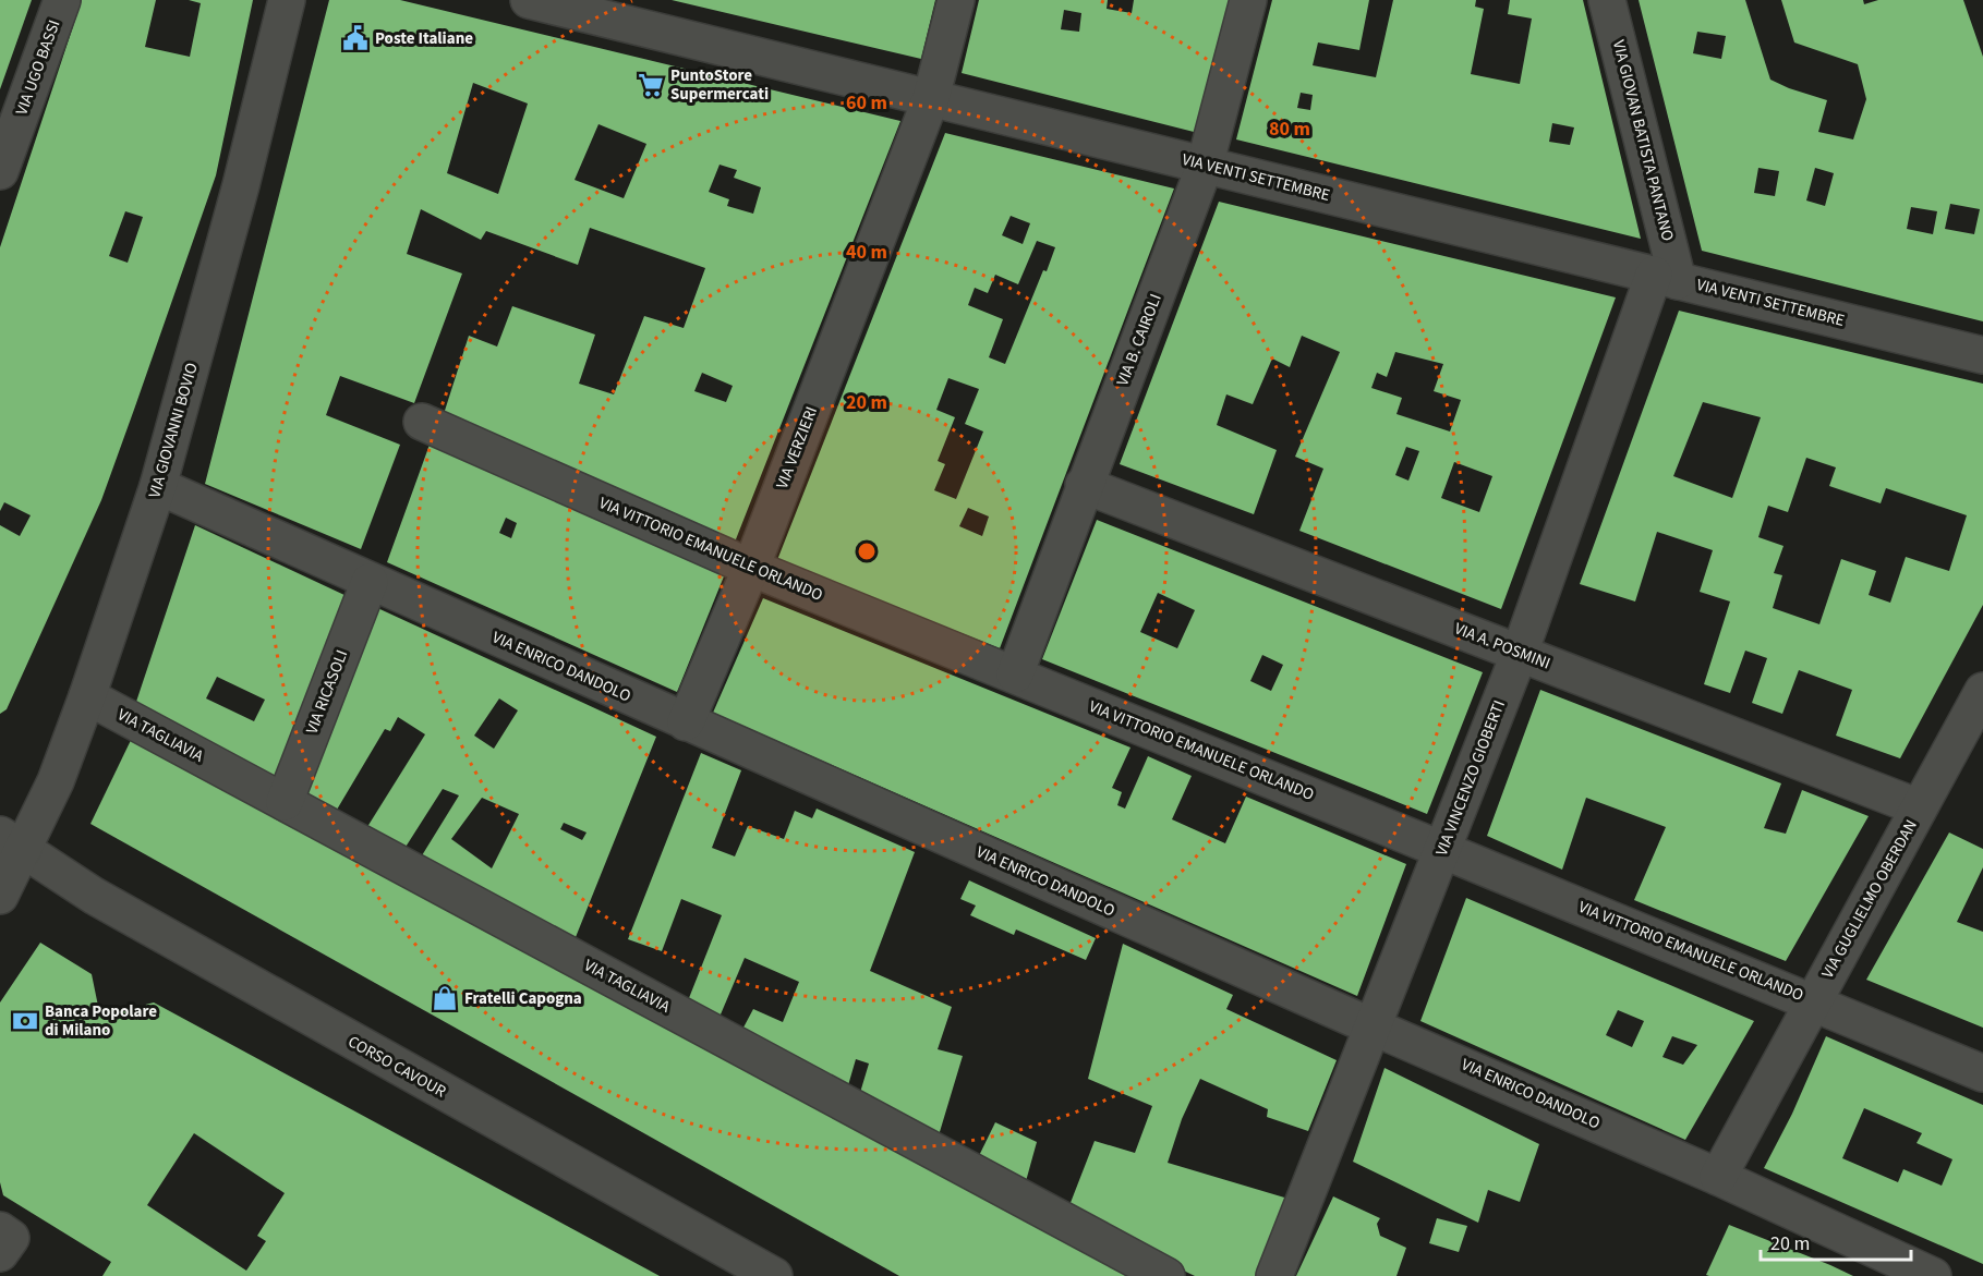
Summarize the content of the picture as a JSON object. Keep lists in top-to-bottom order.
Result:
{
  "streets": {
    "street": [
      "VIA UGO BASSI",
      "VIA GIOVAN BATISTA PANTANO",
      "VIA VENTI SETTEMBRE",
      "VIA B. CAIROLI",
      "VIA GIOVANNI BOVIO",
      "VIA VERZIERI",
      "VIA VITTORIO EMANUELE ORLANDO",
      "VIA A. POSMINI",
      "VIA ENRICO DANDOLO",
      "VIA RICASOLI",
      "VIA TAGLIAVIA",
      "VIA VINCENZO GIOBERTI",
      "VIA GUGLIELMO OBERDAN",
      "CORSO CAVOUR"
    ]
  },
  "crossings": [
    ["VIA GIOVAN BATISTA PANTANO", "VIA VENTI SETTEMBRE"],
    ["VIA GIOVAN BATISTA PANTANO", "VIA VINCENZO GIOBERTI"],
    ["VIA VENTI SETTEMBRE", "VIA B. CAIROLI"],
    ["VIA VENTI SETTEMBRE", "VIA VERZIERI"],
    ["VIA VENTI SETTEMBRE", "VIA VINCENZO GIOBERTI"],
    ["VIA B. CAIROLI", "VIA VITTORIO EMANUELE ORLANDO"],
    ["VIA B. CAIROLI", "VIA A. POSMINI"],
    ["VIA GIOVANNI BOVIO", "VIA ENRICO DANDOLO"],
    ["VIA GIOVANNI BOVIO", "VIA TAGLIAVIA"],
    ["VIA GIOVANNI BOVIO", "CORSO CAVOUR"],
    ["VIA VERZIERI", "VIA VITTORIO EMANUELE ORLANDO"],
    ["VIA VERZIERI", "VIA ENRICO DANDOLO"],
    ["VIA VITTORIO EMANUELE ORLANDO", "VIA VINCENZO GIOBERTI"],
    ["VIA VITTORIO EMANUELE ORLANDO", "VIA GUGLIELMO OBERDAN"],
    ["VIA A. POSMINI", "VIA VINCENZO GIOBERTI"],
    ["VIA A. POSMINI", "VIA GUGLIELMO OBERDAN"],
    ["VIA ENRICO DANDOLO", "VIA RICASOLI"],
    ["VIA ENRICO DANDOLO", "VIA VINCENZO GIOBERTI"],
    ["VIA ENRICO DANDOLO", "VIA GUGLIELMO OBERDAN"],
    ["VIA RICASOLI", "VIA TAGLIAVIA"]
  ],
  "places": {
    "public building": ["Poste Italiane"],
    "supermarket": ["PuntoStore Supermercati"],
    "shop": ["Fratelli Capogna"],
    "bank": ["Banca Popolare di Milano"]
  },
  "scale_bar": "20 m",
  "rings": [
    "60 m",
    "80 m",
    "40 m",
    "20 m"
  ]
}
